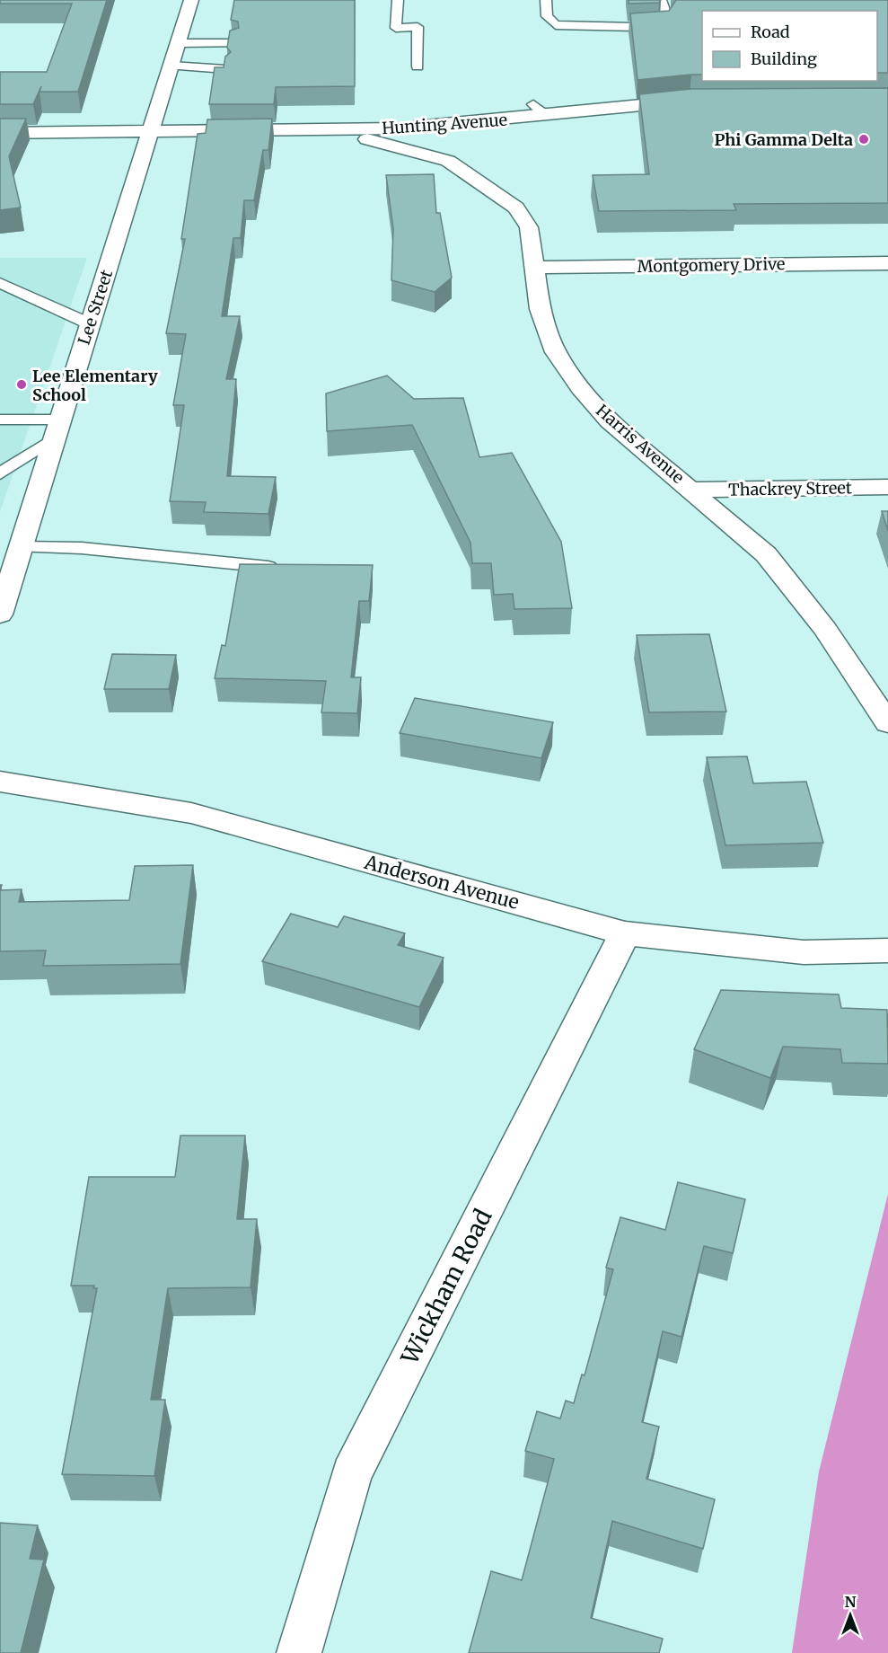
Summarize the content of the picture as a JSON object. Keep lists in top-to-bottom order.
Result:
{
  "streets": {
    "street": [
      "Hunting Avenue",
      "Montgomery Drive",
      "Lee Street",
      "Harris Avenue",
      "Thackrey Street",
      "Anderson Avenue",
      "Wickham Road"
    ]
  },
  "crossings": [
    ["Hunting Avenue", "Lee Street"],
    ["Hunting Avenue", "Harris Avenue"],
    ["Montgomery Drive", "Harris Avenue"],
    ["Harris Avenue", "Thackrey Street"],
    ["Anderson Avenue", "Wickham Road"]
  ],
  "places": ["Phi Gamma Delta", "Lee Elementary School"],
  "legend": ["Road", "Building"],
  "north": "top"
}
